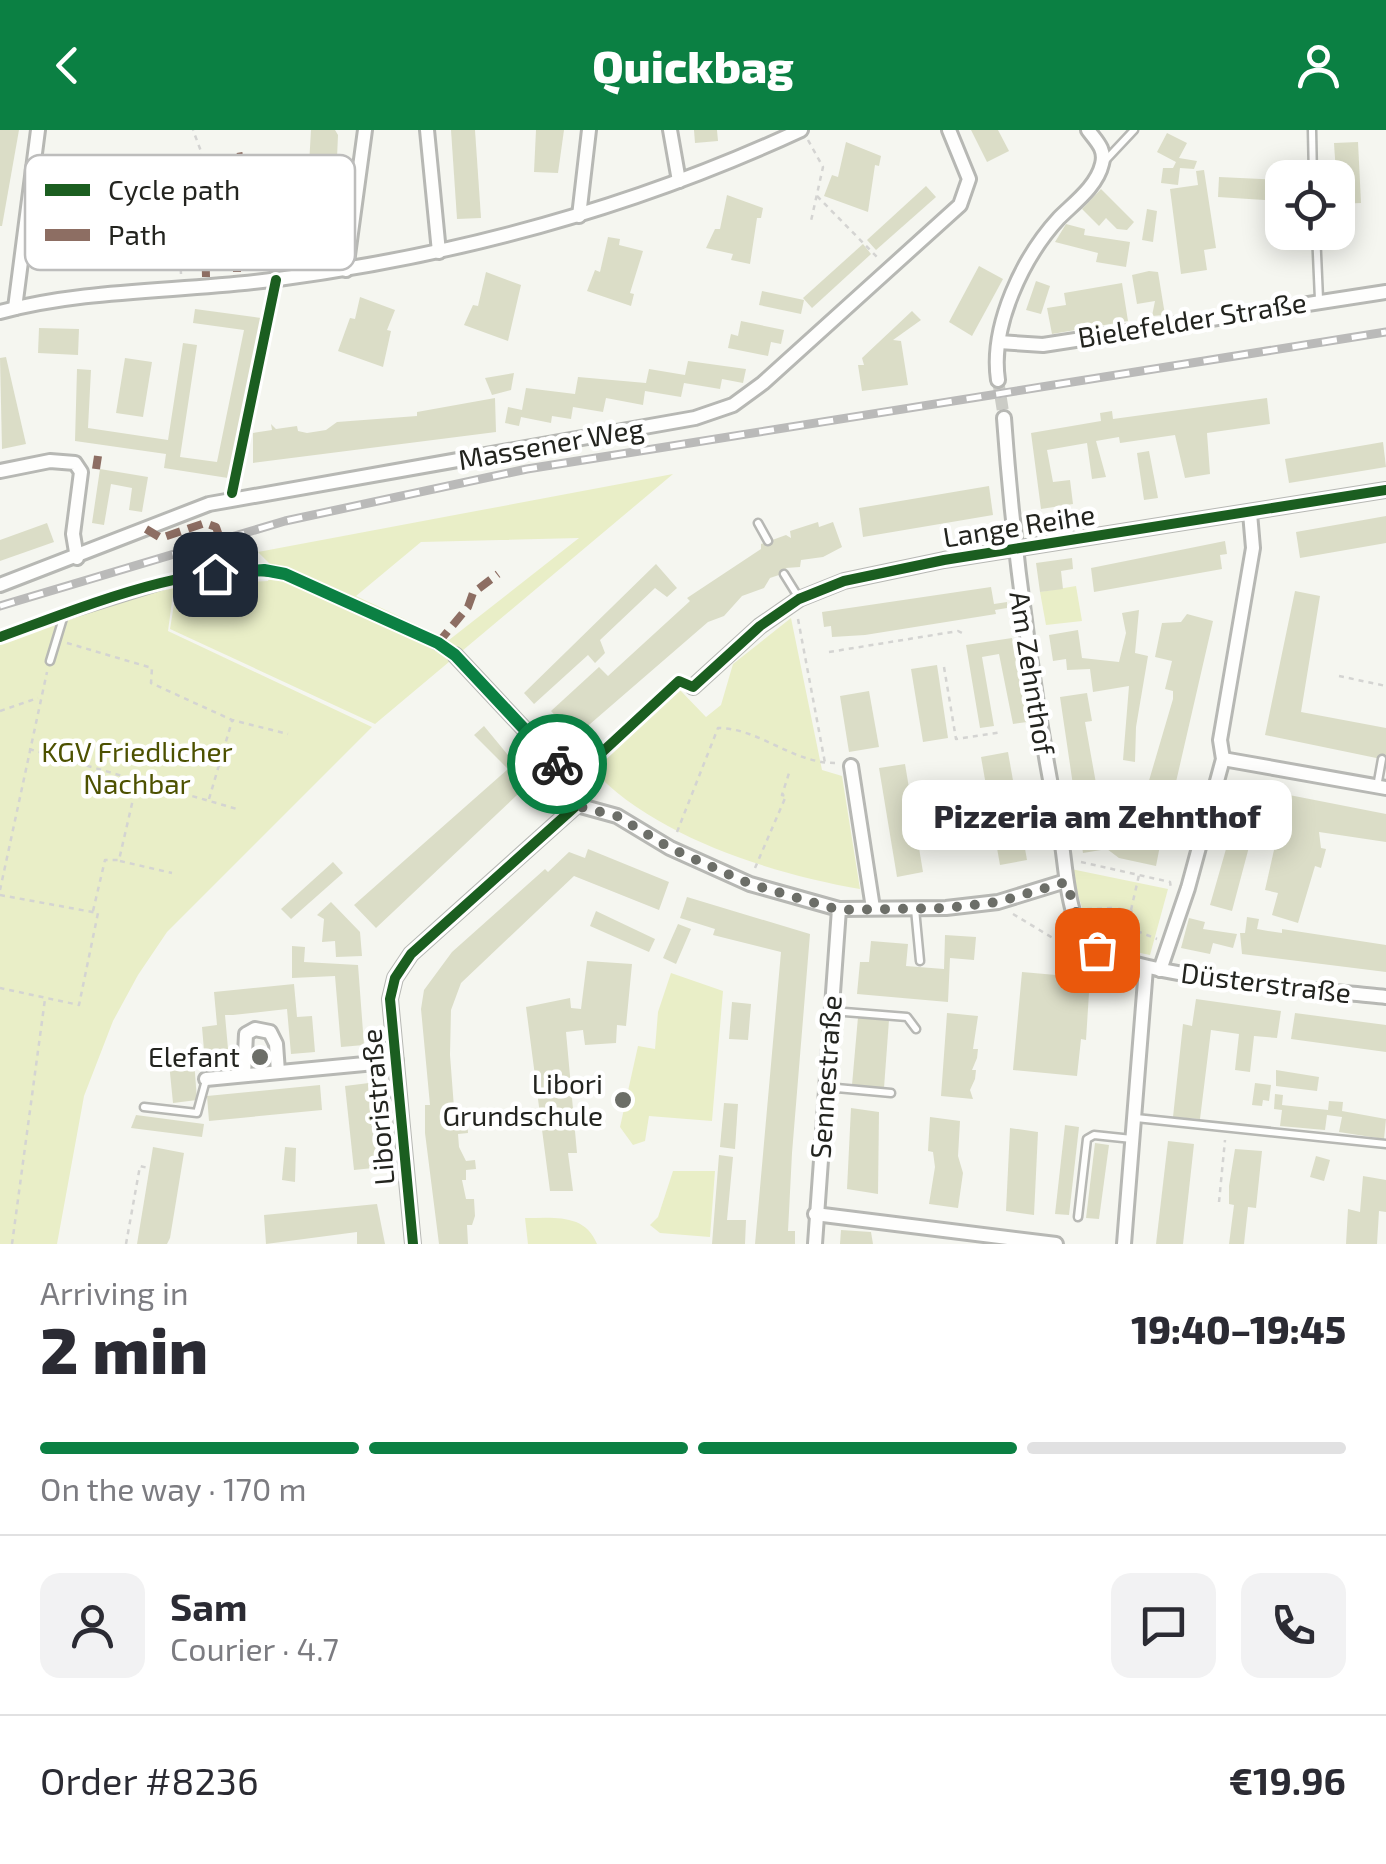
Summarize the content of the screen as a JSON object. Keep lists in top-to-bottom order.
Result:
{
  "streets": {
    "street": [
      "Bielefelder Straße",
      "Massener Weg",
      "Lange Reihe",
      "Am Zehnthof",
      "Düsterstraße",
      "Sennestraße",
      "Liboristraße"
    ]
  },
  "crossings": [
    ["Lange Reihe", "Am Zehnthof"],
    ["Am Zehnthof", "Düsterstraße"]
  ],
  "parks": ["KGV Friedlicher Nachbar"],
  "places": ["Pizzeria am Zehnthof", "Elefant", "Libori Grundschule"],
  "legend": ["Cycle path", "Path"],
  "page": {
    "header": "Quickbag",
    "bubble": "Pizzeria am Zehnthof",
    "heading": ["2 min", "Arriving in", "19:40–19:45"],
    "panel": [
      "Sam",
      "Courier · 4.7",
      "Order #8236",
      "€19.96"
    ],
    "bar": "On the way · 170 m"
  }
}
